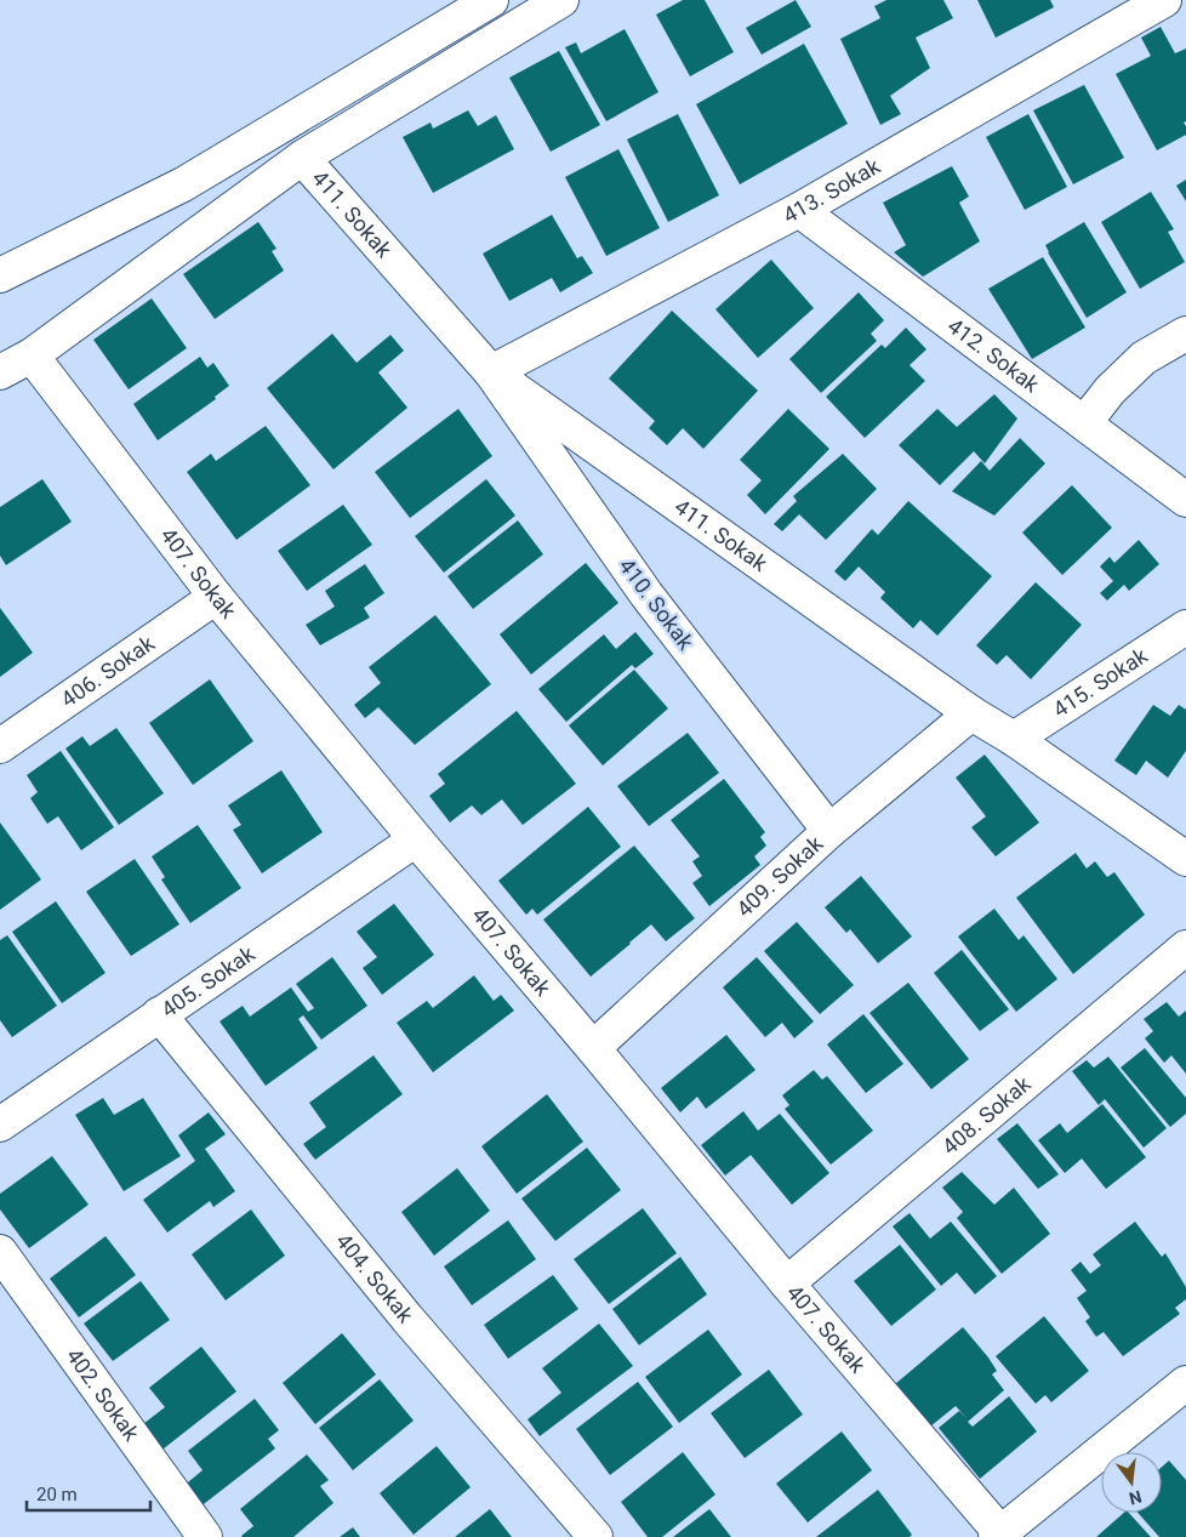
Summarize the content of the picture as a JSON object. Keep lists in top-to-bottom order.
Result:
{
  "streets": {
    "street": [
      "413. Sokak",
      "411. Sokak",
      "412. Sokak",
      "407. Sokak",
      "410. Sokak",
      "406. Sokak",
      "415. Sokak",
      "409. Sokak",
      "405. Sokak",
      "408. Sokak",
      "404. Sokak",
      "402. Sokak"
    ]
  },
  "crossings": [
    ["413. Sokak", "411. Sokak"],
    ["413. Sokak", "412. Sokak"],
    ["413. Sokak", "410. Sokak"],
    ["411. Sokak", "410. Sokak"],
    ["411. Sokak", "415. Sokak"],
    ["411. Sokak", "409. Sokak"],
    ["407. Sokak", "406. Sokak"],
    ["407. Sokak", "409. Sokak"],
    ["407. Sokak", "405. Sokak"],
    ["407. Sokak", "408. Sokak"],
    ["410. Sokak", "409. Sokak"],
    ["405. Sokak", "404. Sokak"]
  ],
  "scale_bar": "20 m",
  "north": "bottom"
}
